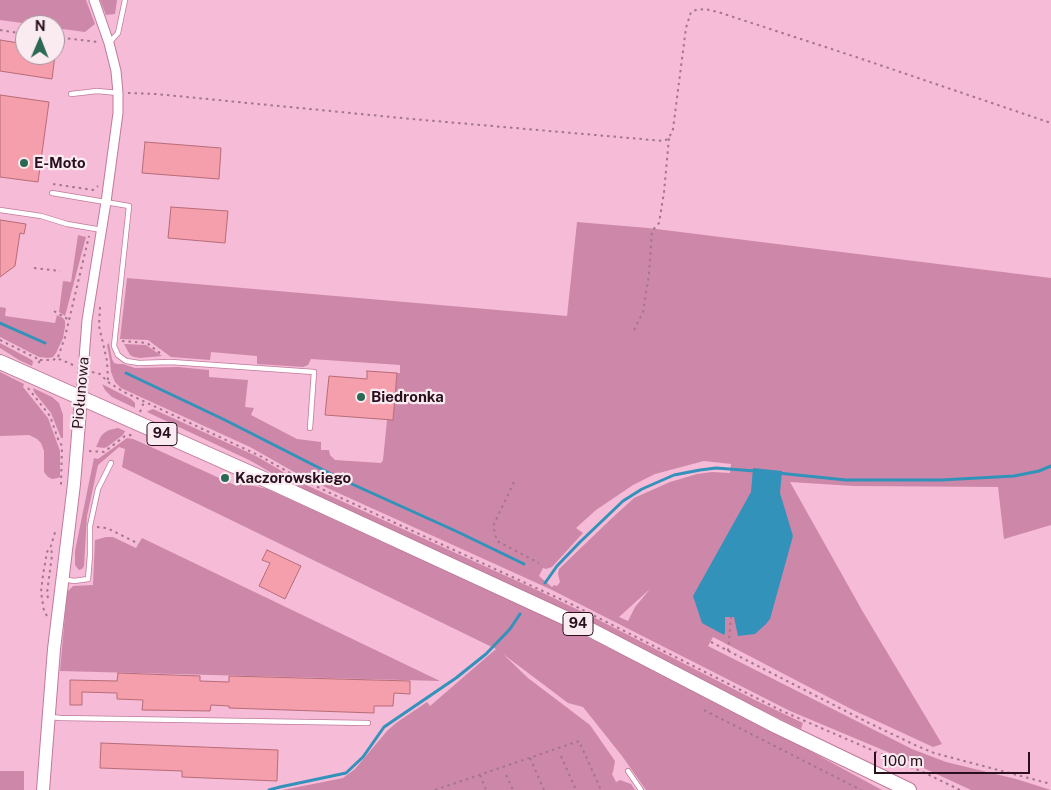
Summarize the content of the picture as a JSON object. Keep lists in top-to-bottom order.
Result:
{
  "streets": {
    "main road": ["94"],
    "street": ["Piołunowa"]
  },
  "crossings": [
    ["Piołunowa", "94"]
  ],
  "places": ["E-Moto", "Biedronka", "Kaczorowskiego"],
  "scale_bar": "100 m",
  "north": "top"
}
